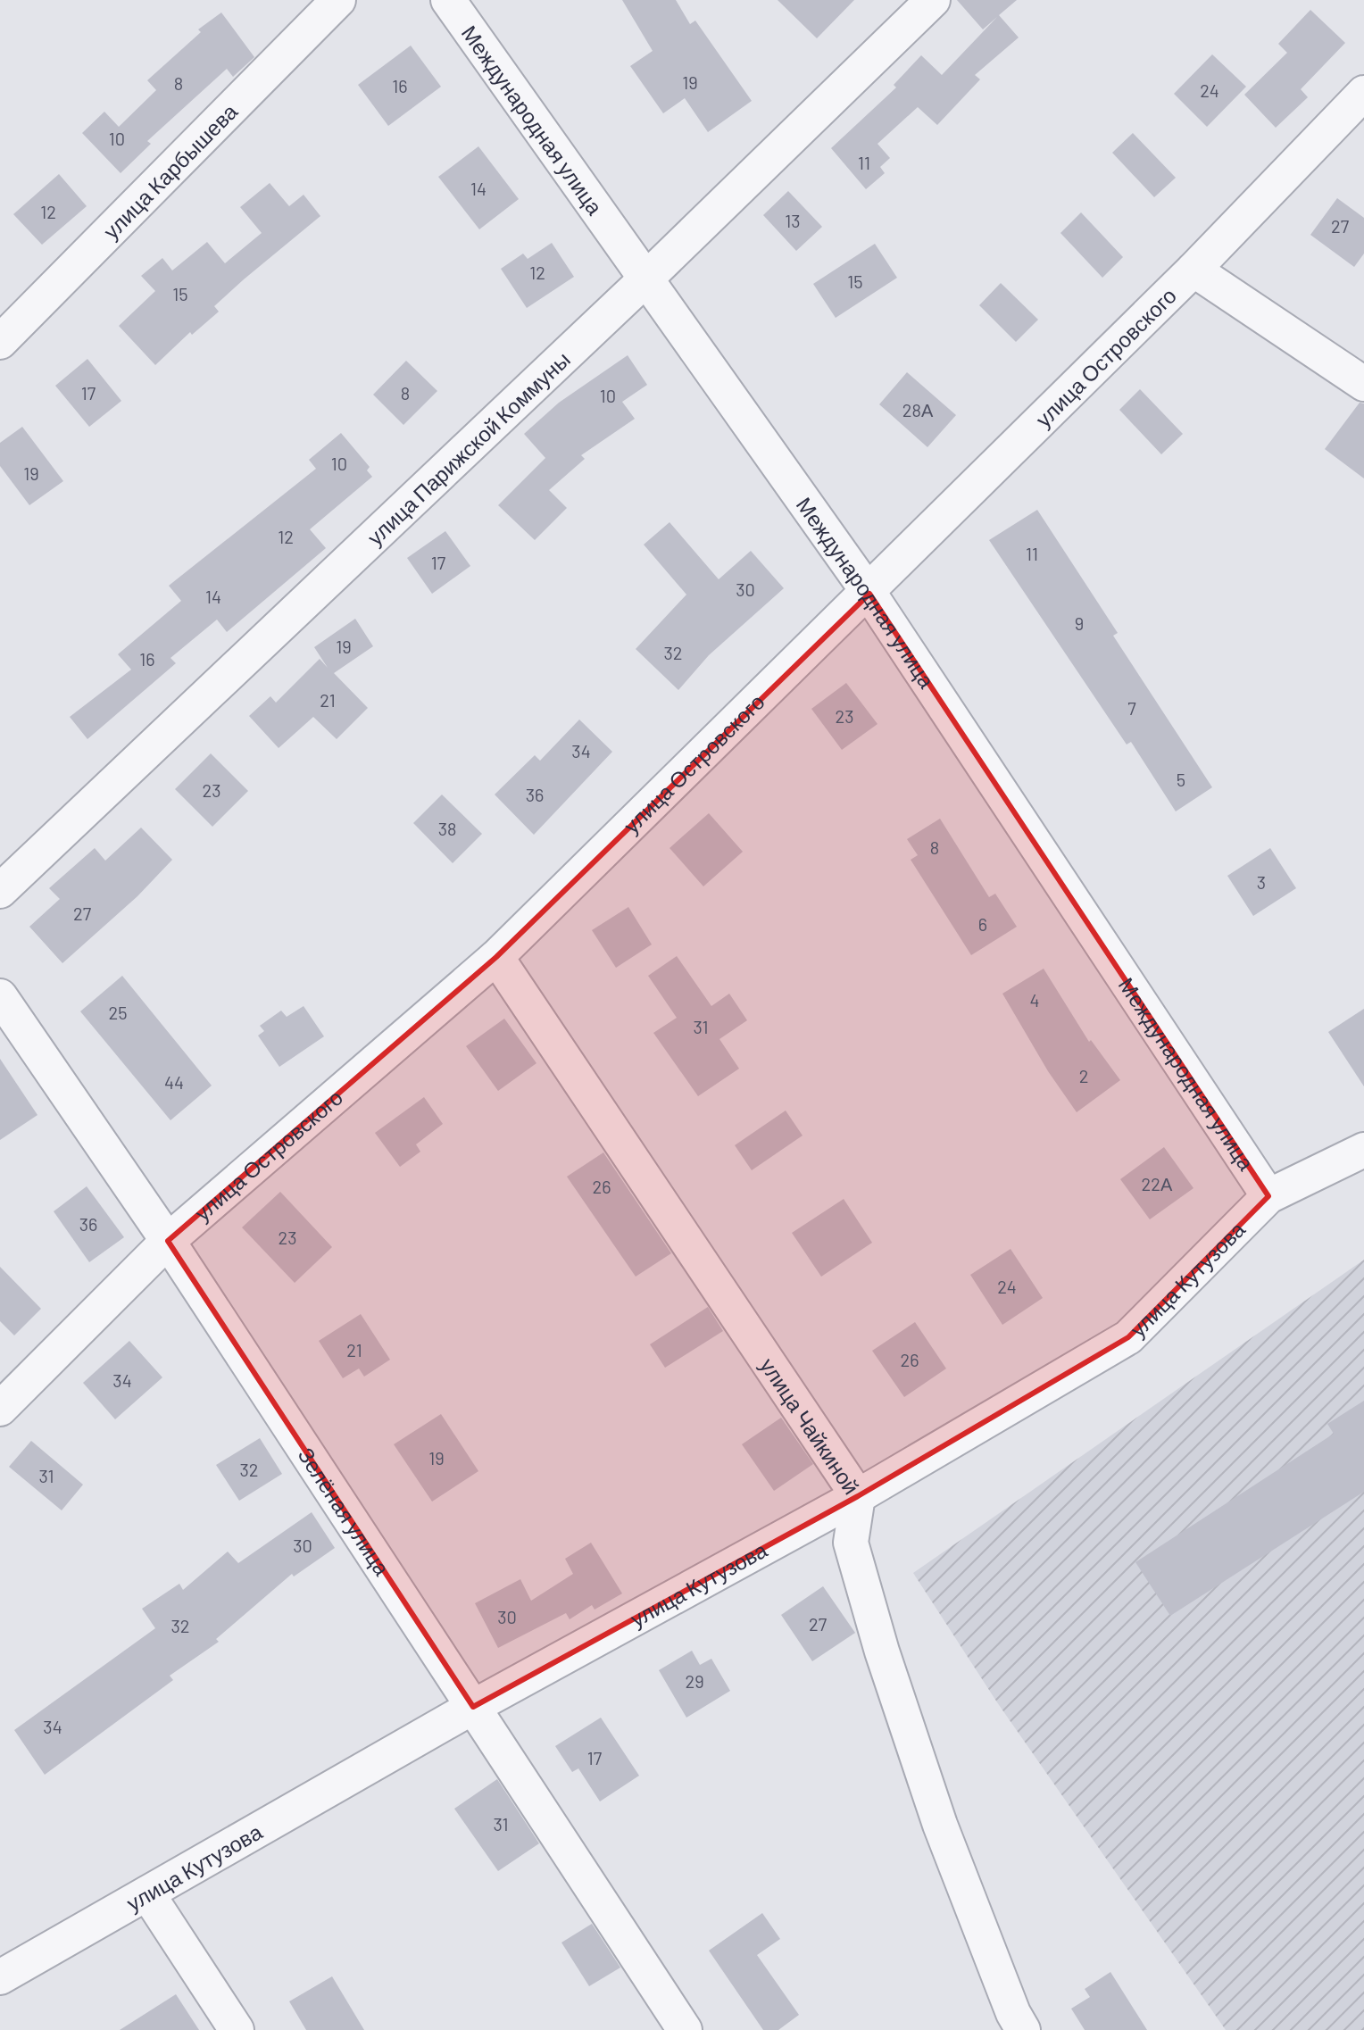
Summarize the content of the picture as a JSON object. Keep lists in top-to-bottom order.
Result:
{
  "streets": {
    "street": [
      "Международная улица",
      "улица Карбышева",
      "улица Островского",
      "улица Парижской Коммуны",
      "улица Кутузова",
      "улица Чайкиной",
      "Зелёная улица"
    ]
  },
  "crossings": [
    ["Международная улица", "улица Островского"],
    ["Международная улица", "улица Парижской Коммуны"],
    ["Международная улица", "улица Кутузова"],
    ["улица Островского", "улица Чайкиной"],
    ["улица Островского", "Зелёная улица"],
    ["улица Кутузова", "улица Чайкиной"],
    ["улица Кутузова", "Зелёная улица"]
  ],
  "house_numbers": [
    "19",
    "8",
    "16",
    "24",
    "10",
    "11",
    "14",
    "12",
    "13",
    "27",
    "12",
    "15",
    "15",
    "17",
    "8",
    "10",
    "28А",
    "10",
    "19",
    "12",
    "11",
    "17",
    "30",
    "14",
    "9",
    "19",
    "32",
    "16",
    "21",
    "7",
    "23",
    "34",
    "5",
    "23",
    "36",
    "38",
    "8",
    "3",
    "27",
    "6",
    "4",
    "25",
    "31",
    "2",
    "44",
    "22А",
    "26",
    "36",
    "23",
    "24",
    "21",
    "26",
    "34",
    "19",
    "32",
    "31",
    "30",
    "30",
    "27",
    "32",
    "29",
    "34",
    "17",
    "31"
  ]
}
